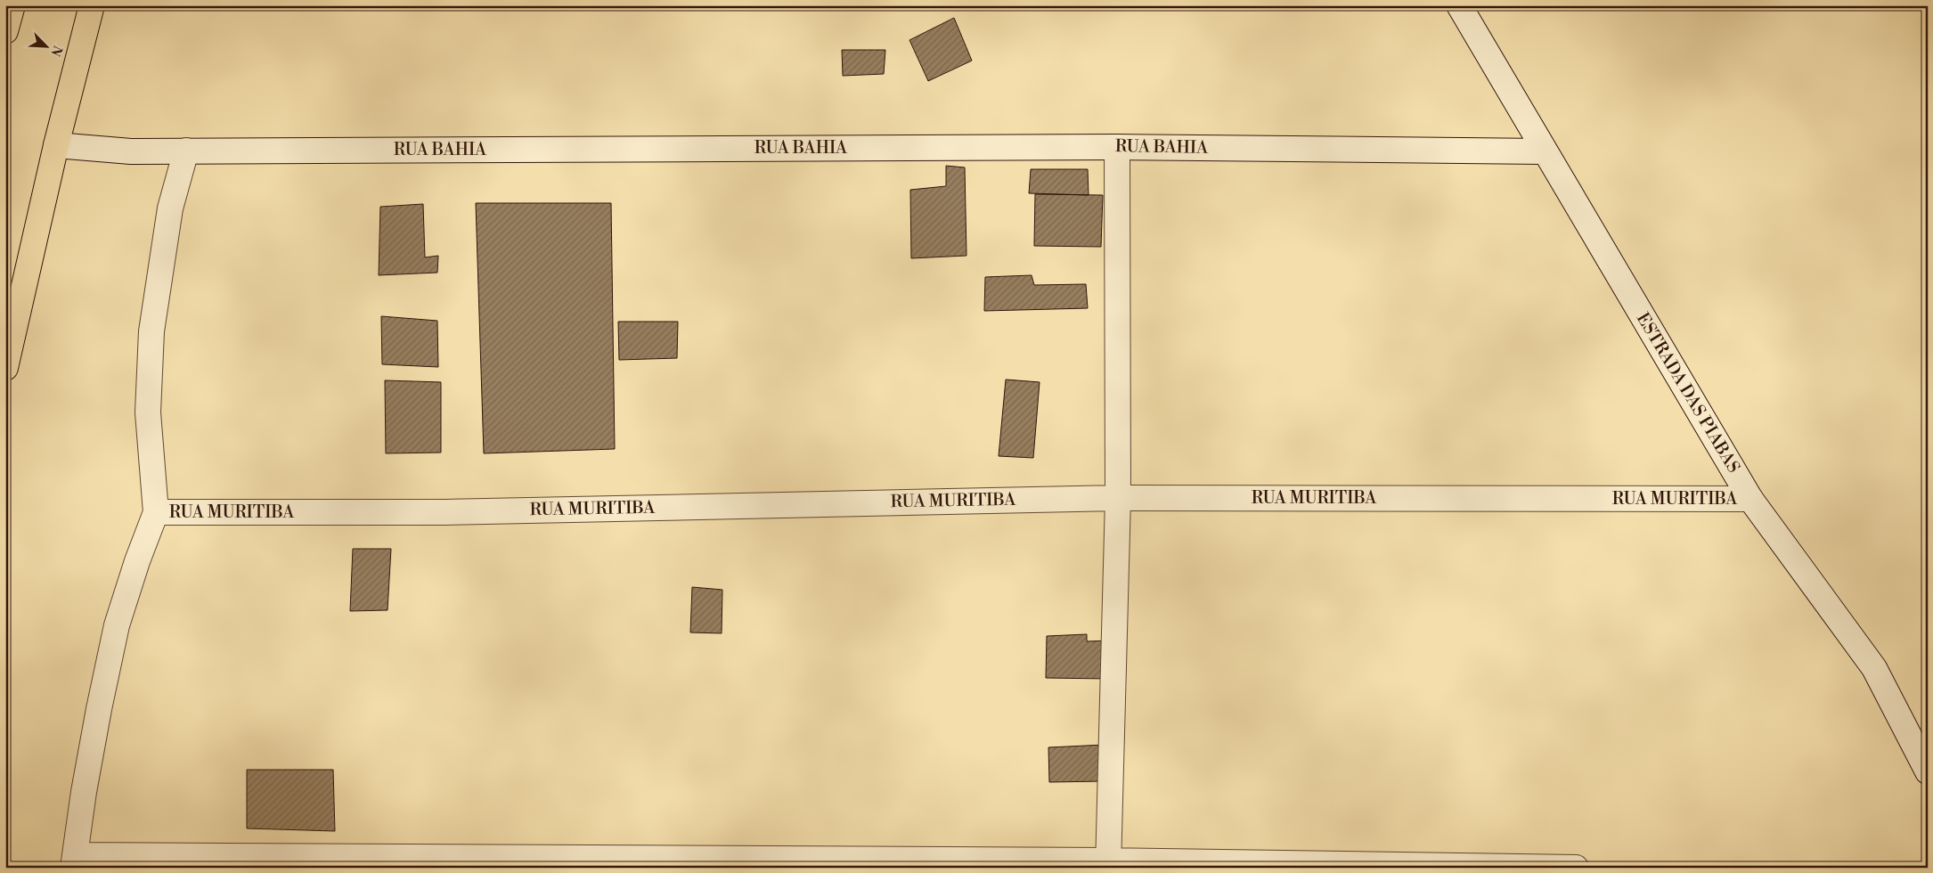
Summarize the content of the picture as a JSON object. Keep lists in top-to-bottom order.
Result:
{
  "streets": {
    "street": ["RUA BAHIA", "ESTRADA DAS PIABAS", "RUA MURITIBA"]
  },
  "crossings": [
    ["RUA BAHIA", "ESTRADA DAS PIABAS"],
    ["ESTRADA DAS PIABAS", "RUA MURITIBA"]
  ],
  "north": "bottom right"
}
